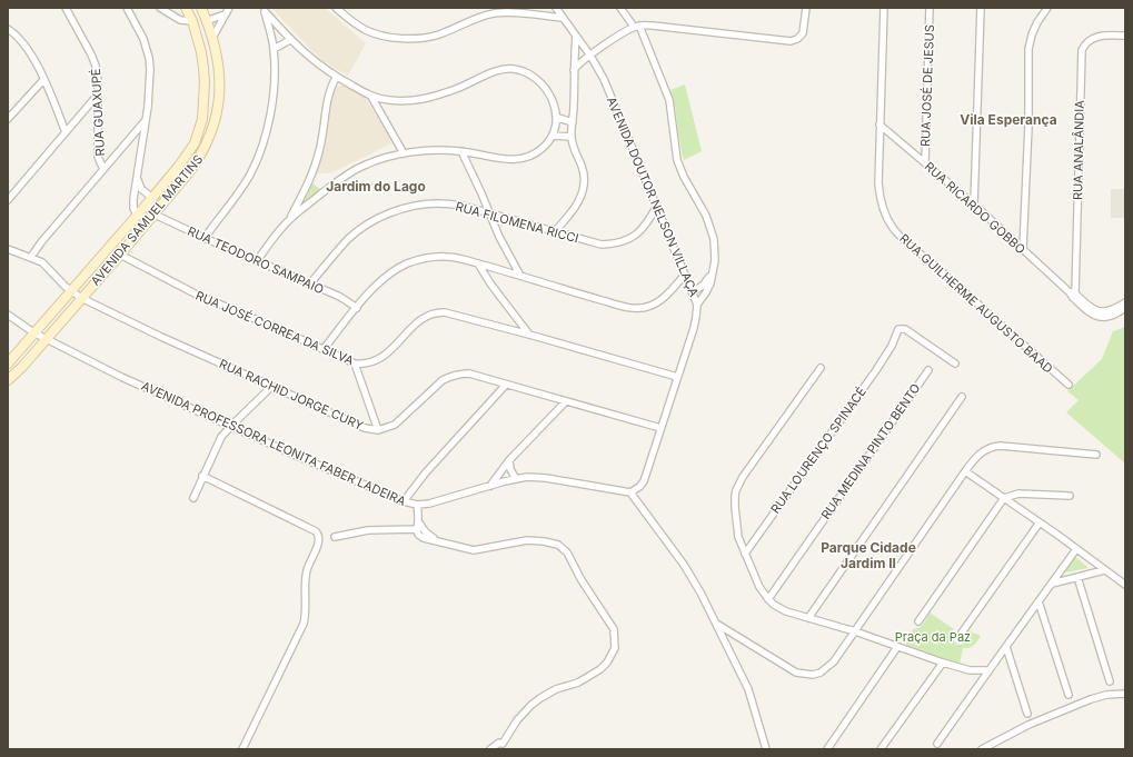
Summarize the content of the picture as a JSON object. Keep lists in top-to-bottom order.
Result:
{
  "streets": {
    "main road": ["AVENIDA SAMUEL MARTINS"],
    "street": [
      "RUA JOSÉ DE JESUS",
      "RUA GUAXUPÉ",
      "RUA ANALÂNDIA",
      "AVENIDA DOUTOR NELSON VILLAÇA",
      "RUA RICARDO GOBBO",
      "RUA FILOMENA RICCI",
      "RUA TEODORO SAMPAIO",
      "RUA GUILHERME AUGUSTO BAAD",
      "RUA JOSÉ CORREA DA SILVA",
      "RUA RACHID JORGE CURY",
      "AVENIDA PROFESSORA LEONITA FABER LADEIRA",
      "RUA LOURENÇO SPINACÉ",
      "RUA MEDINA PINTO BENTO"
    ]
  },
  "crossings": [
    ["RUA JOSÉ DE JESUS", "RUA RICARDO GOBBO"],
    ["RUA ANALÂNDIA", "RUA RICARDO GOBBO"],
    ["AVENIDA DOUTOR NELSON VILLAÇA", "RUA FILOMENA RICCI"],
    ["AVENIDA DOUTOR NELSON VILLAÇA", "RUA JOSÉ CORREA DA SILVA"],
    ["AVENIDA DOUTOR NELSON VILLAÇA", "RUA RACHID JORGE CURY"],
    ["AVENIDA DOUTOR NELSON VILLAÇA", "AVENIDA PROFESSORA LEONITA FABER LADEIRA"],
    ["RUA RICARDO GOBBO", "RUA GUILHERME AUGUSTO BAAD"],
    ["AVENIDA SAMUEL MARTINS", "RUA TEODORO SAMPAIO"],
    ["AVENIDA SAMUEL MARTINS", "RUA JOSÉ CORREA DA SILVA"],
    ["AVENIDA SAMUEL MARTINS", "RUA RACHID JORGE CURY"],
    ["AVENIDA SAMUEL MARTINS", "AVENIDA PROFESSORA LEONITA FABER LADEIRA"],
    ["RUA FILOMENA RICCI", "RUA TEODORO SAMPAIO"]
  ],
  "districts": ["Vila Esperança", "Jardim do Lago", "Parque Cidade Jardim II"],
  "parks": ["Praça da Paz"]
}
